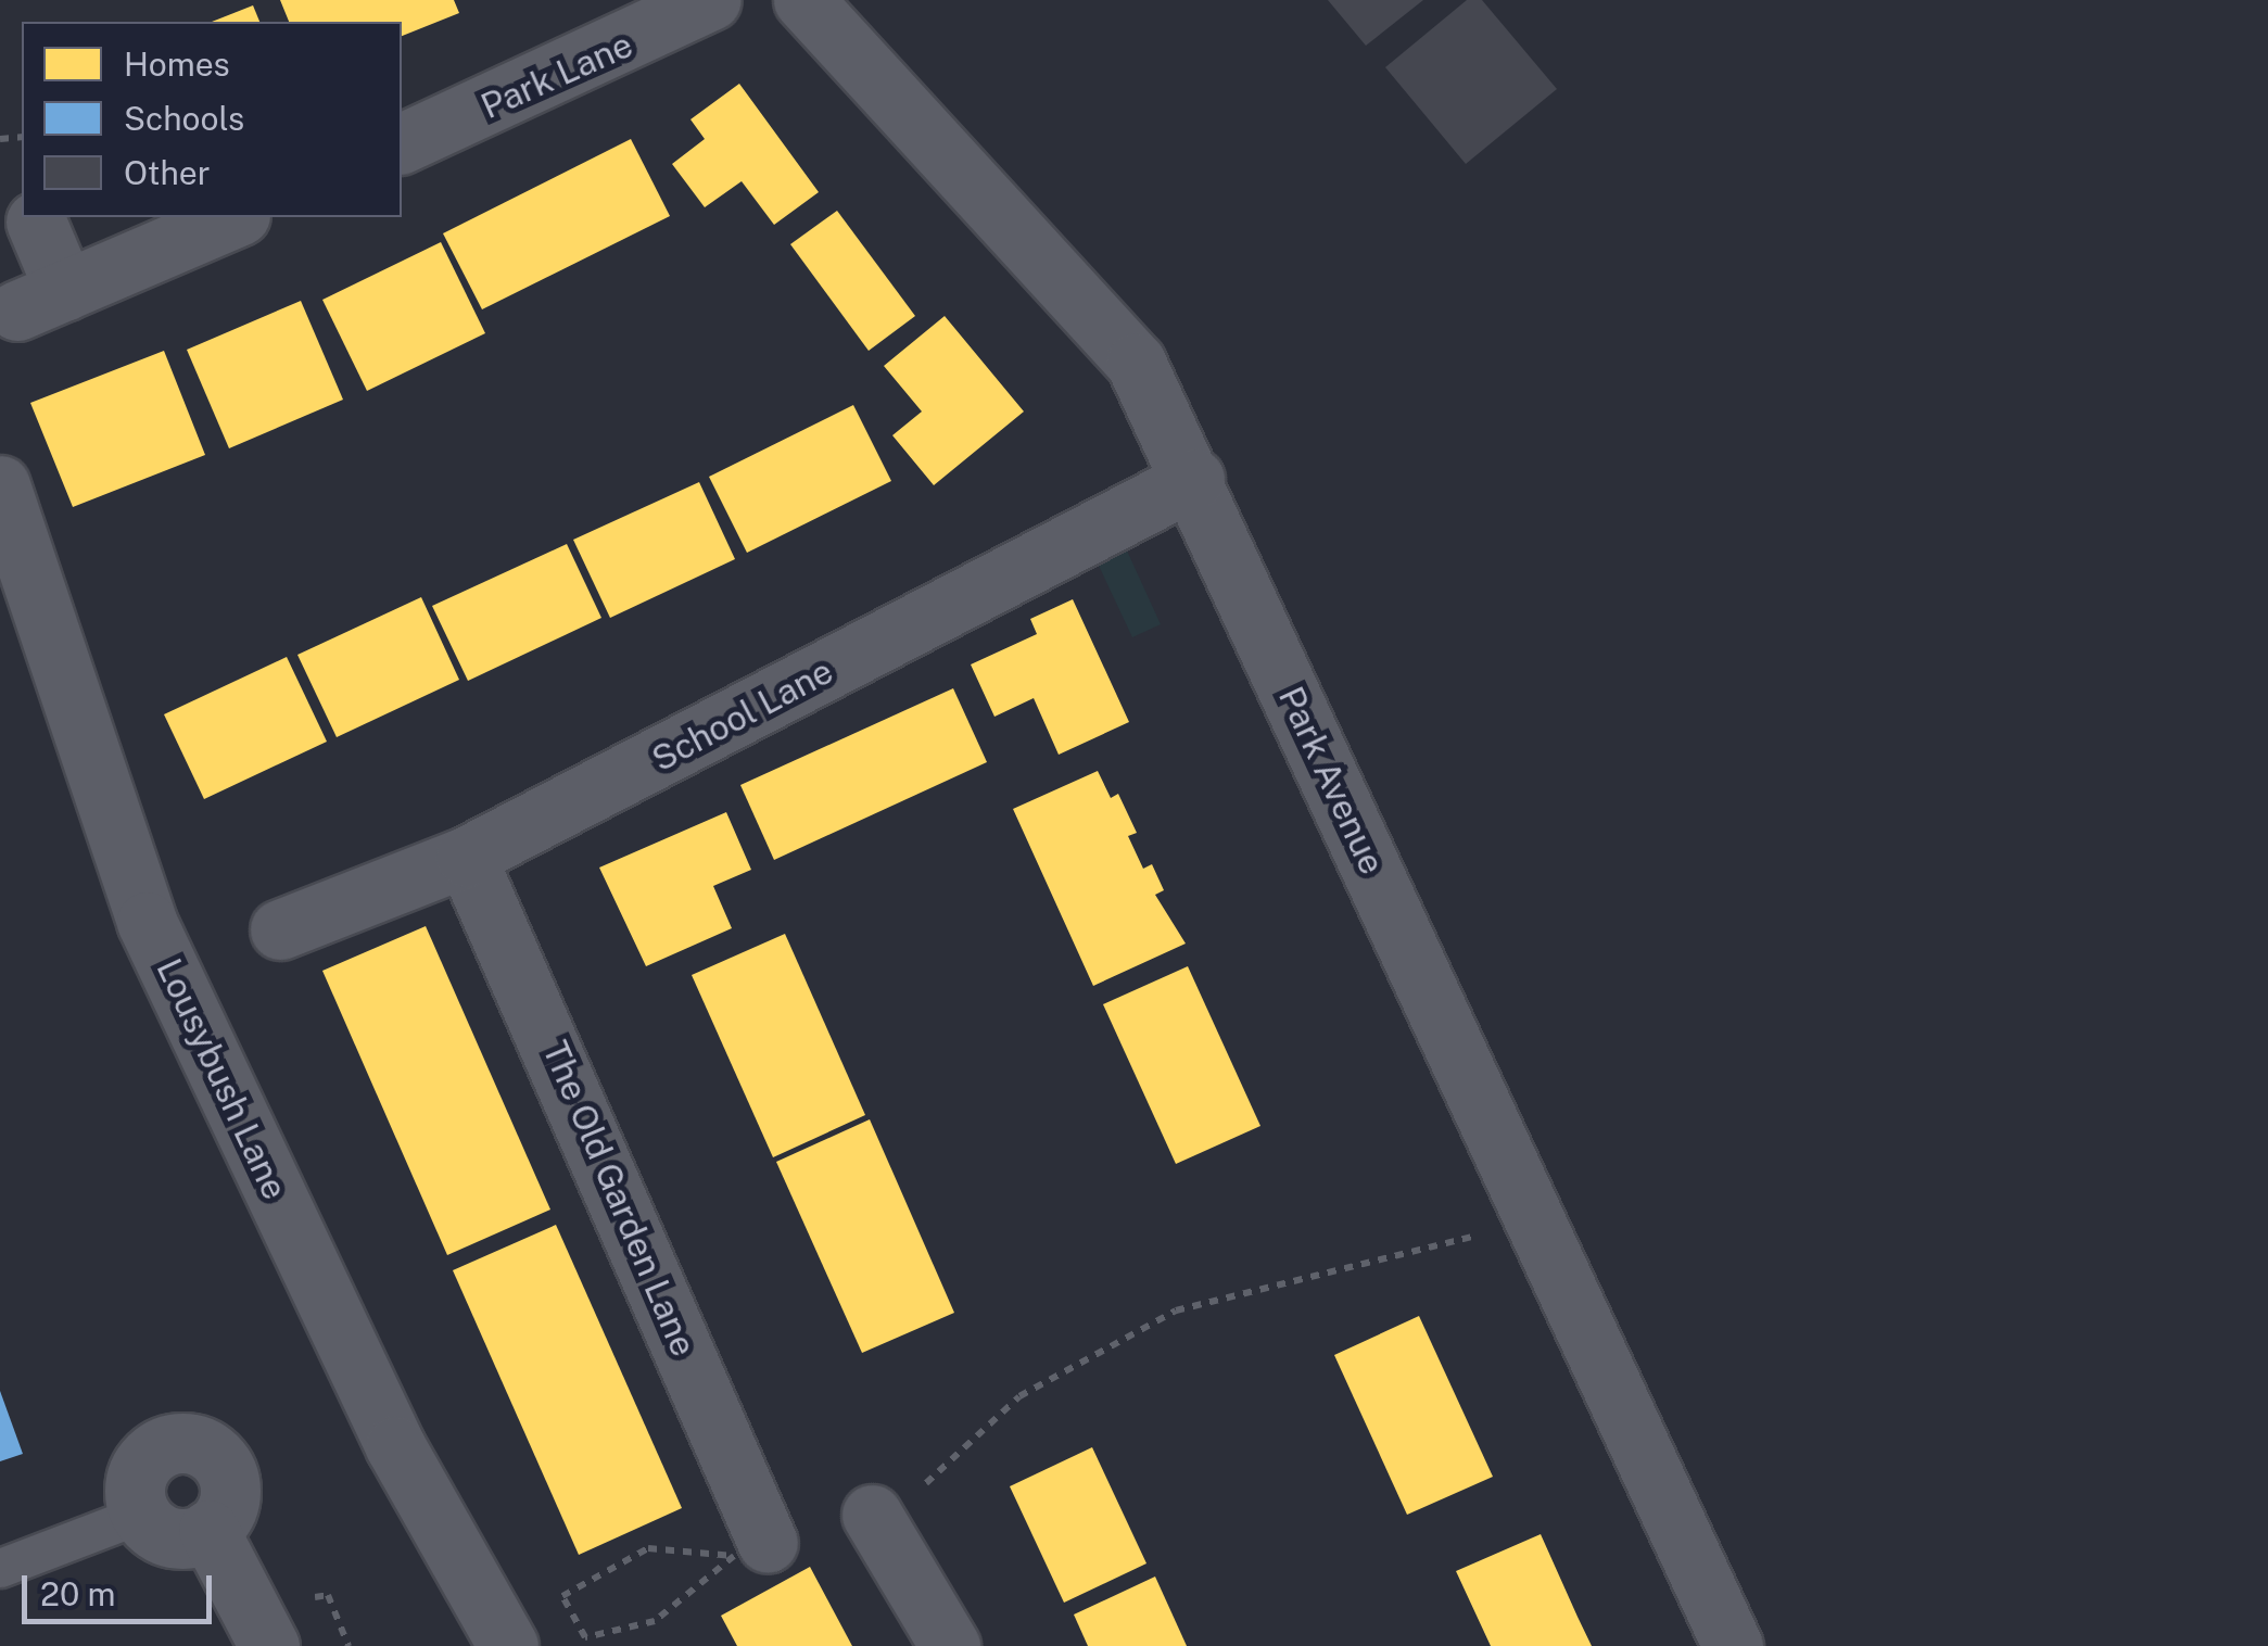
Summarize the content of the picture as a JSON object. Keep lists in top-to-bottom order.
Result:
{
  "streets": {
    "street": [
      "Park Lane",
      "School Lane",
      "Park Avenue",
      "Lousybush Lane",
      "The Old Garden Lane"
    ]
  },
  "crossings": [
    ["School Lane", "Park Avenue"],
    ["School Lane", "The Old Garden Lane"]
  ],
  "legend": ["Homes", "Schools", "Other"],
  "scale_bar": "20 m"
}
